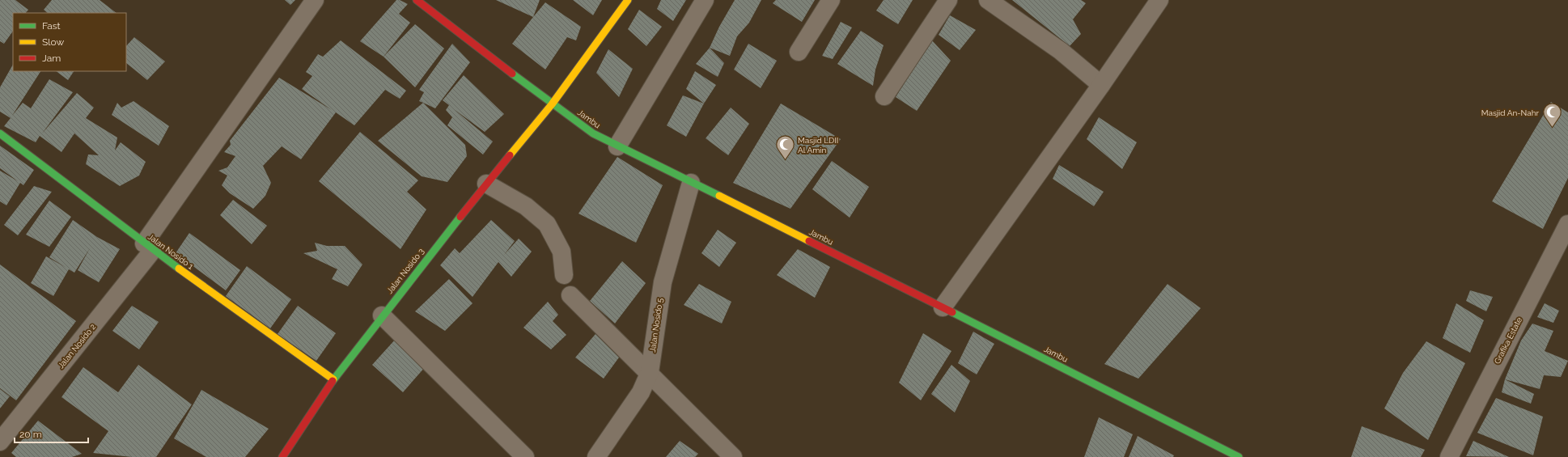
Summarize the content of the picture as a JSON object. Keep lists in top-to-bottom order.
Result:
{
  "streets": {
    "street": [
      "Jambu",
      "Jalan Nosido 1",
      "Jalan Nosido 3",
      "Jalan Nosido 5",
      "Grafika Estate",
      "Jalan Nosido 2"
    ]
  },
  "crossings": [
    ["Jambu", "Jalan Nosido 3"],
    ["Jambu", "Jalan Nosido 5"],
    ["Jalan Nosido 1", "Jalan Nosido 3"],
    ["Jalan Nosido 1", "Jalan Nosido 2"]
  ],
  "places": {
    "mosque": ["Masjid An-Nahr", "Masjid LDII Al Amin"]
  },
  "legend": ["Fast", "Slow", "Jam"],
  "scale_bar": "20 m"
}
